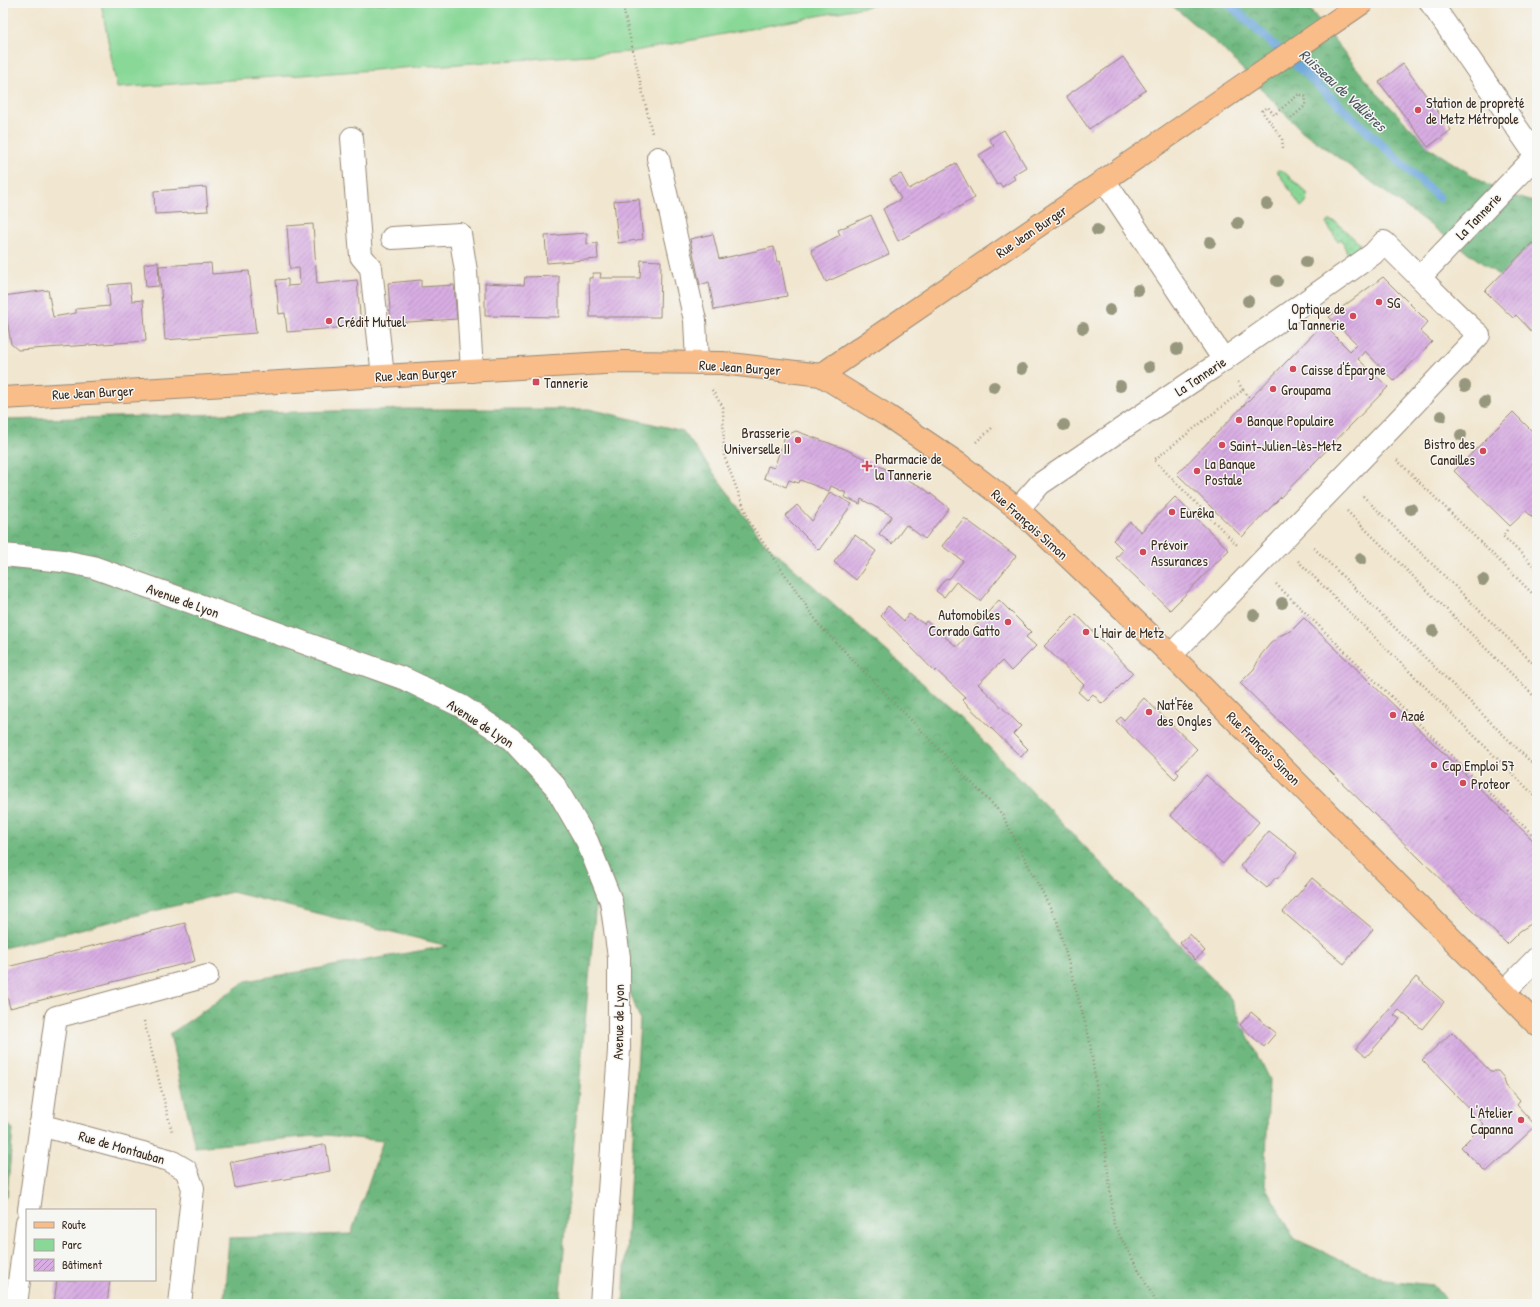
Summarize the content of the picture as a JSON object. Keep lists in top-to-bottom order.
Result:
{
  "streets": {
    "main road": ["Rue Jean Burger", "Rue François Simon"],
    "street": ["La Tannerie", "Avenue de Lyon", "Rue de Montauban"]
  },
  "crossings": [
    ["La Tannerie", "Rue François Simon"],
    ["Rue Jean Burger", "Rue François Simon"]
  ],
  "water": ["Ruisseau de Vallières"],
  "places": {
    "other": [
      "Station de propreté de Metz Métropole",
      "SG",
      "Optique de la Tannerie",
      "Crédit Mutuel",
      "Caisse d'Épargne",
      "Groupama",
      "Banque Populaire",
      "Brasserie Universelle II",
      "Saint-Julien-lès-Metz",
      "Bistro des Canailles",
      "La Banque Postale",
      "Eurêka",
      "Prévoir Assurances",
      "Automobiles Corrado Gatto",
      "L'Hair de Metz",
      "Nat'Fée des Ongles",
      "Azaé",
      "Cap Emploi 57",
      "Proteor",
      "L'Atelier Capanna"
    ],
    "transit": ["Tannerie"],
    "health": ["Pharmacie de la Tannerie"]
  },
  "legend": ["Route", "Parc", "Bâtiment"]
}
